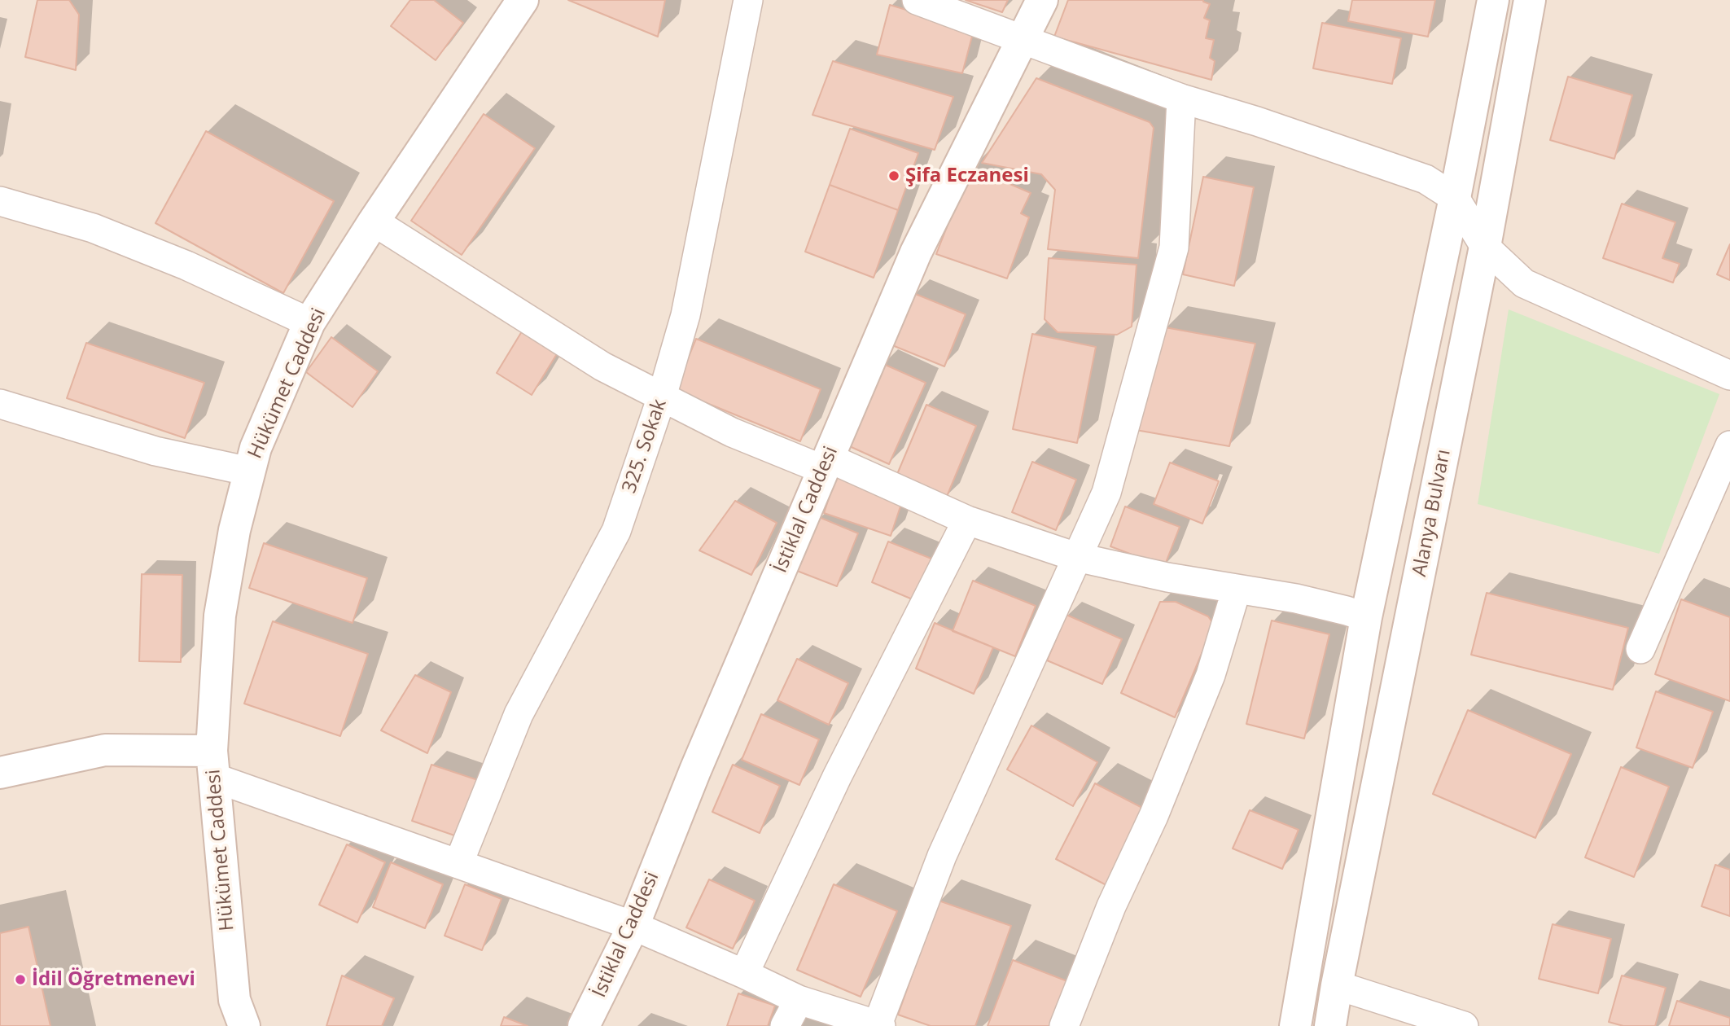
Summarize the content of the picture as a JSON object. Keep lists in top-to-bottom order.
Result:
{
  "streets": {
    "street": [
      "Hükümet Caddesi",
      "325. Sokak",
      "İstiklal Caddesi",
      "Alanya Bulvarı"
    ]
  },
  "places": ["Şifa Eczanesi", "İdil Öğretmenevi"]
}
